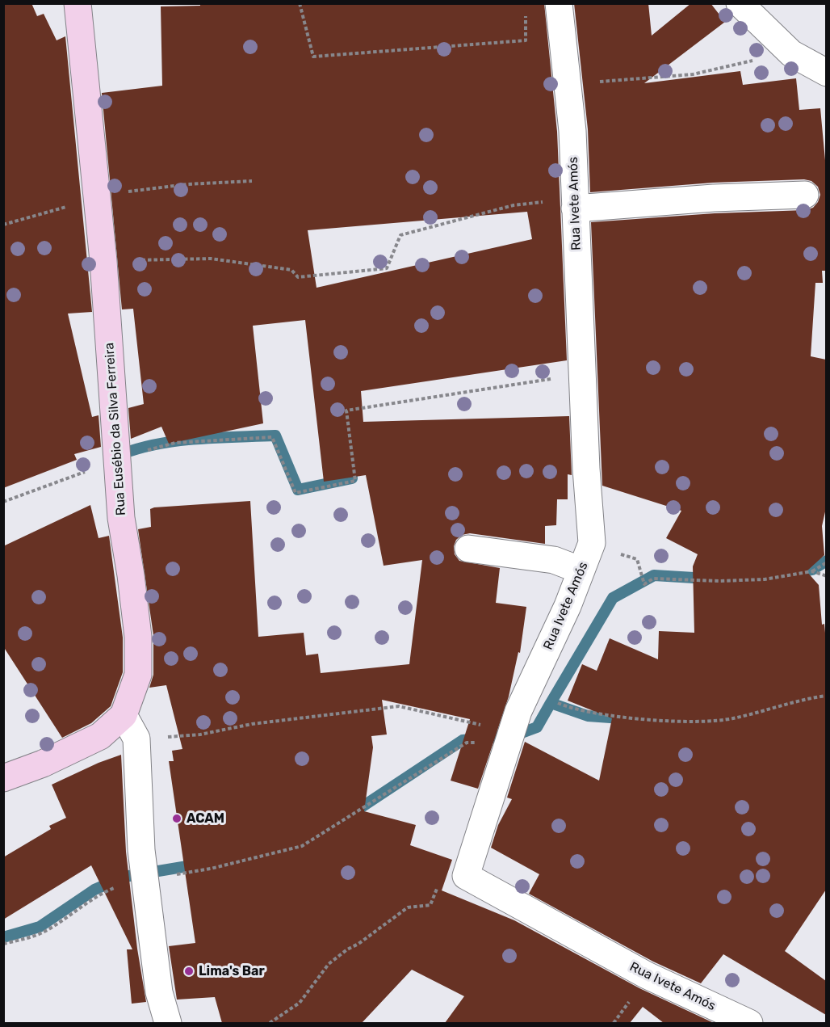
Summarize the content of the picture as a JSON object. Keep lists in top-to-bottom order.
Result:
{
  "streets": {
    "street": ["Rua Ivete Amós", "Rua Eusébio da Silva Ferreira"]
  },
  "places": ["ACAM", "Lima's Bar"]
}
